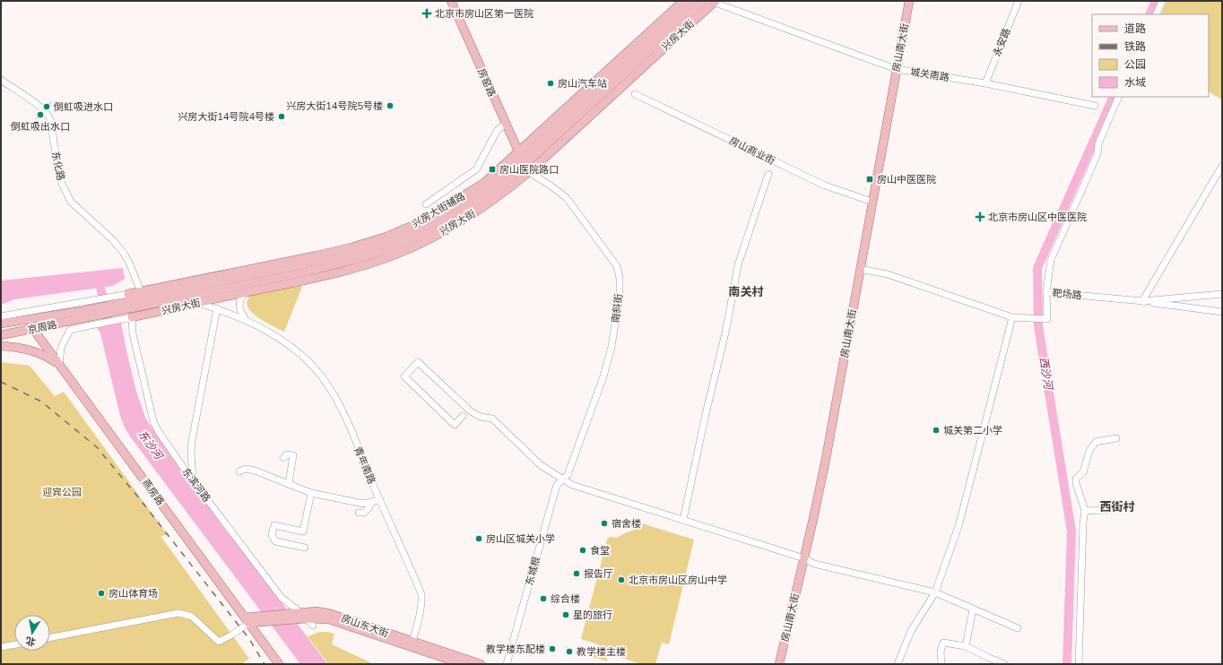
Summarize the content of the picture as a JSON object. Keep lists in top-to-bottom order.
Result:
{
  "streets": {
    "main road": [
      "兴房大街",
      "房山南大街",
      "房窑路",
      "兴房大街辅路",
      "京周路",
      "燕房路",
      "房山东大街"
    ],
    "street": [
      "永安路",
      "城关南路",
      "房山商业街",
      "东化路",
      "靶场路",
      "南斜街",
      "青年南路",
      "东滨河路",
      "东城根"
    ]
  },
  "crossings": [
    ["兴房大街", "城关南路"],
    ["兴房大街", "房窑路"],
    ["兴房大街", "兴房大街辅路"],
    ["兴房大街", "南斜街"],
    ["兴房大街", "青年南路"],
    ["兴房大街", "东滨河路"],
    ["永安路", "城关南路"],
    ["房山南大街", "城关南路"],
    ["房山南大街", "房山商业街"],
    ["房山南大街", "靶场路"],
    ["房窑路", "兴房大街辅路"],
    ["房窑路", "南斜街"],
    ["东化路", "兴房大街辅路"],
    ["兴房大街辅路", "南斜街"],
    ["南斜街", "东城根"],
    ["京周路", "燕房路"],
    ["青年南路", "房山东大街"],
    ["东滨河路", "房山东大街"],
    ["燕房路", "房山东大街"]
  ],
  "districts": ["南关村", "西街村"],
  "water": ["西沙河", "东沙河"],
  "parks": ["迎宾公园"],
  "places": {
    "health": ["北京市房山区第一医院", "北京市房山区中医医院"],
    "other": [
      "房山汽车站",
      "兴房大街14号院5号楼",
      "倒虹吸进水口",
      "倒虹吸出水口",
      "兴房大街14号院4号楼",
      "城关第二小学",
      "宿舍楼",
      "房山区城关小学",
      "食堂",
      "报告厅",
      "北京市房山区房山中学",
      "房山体育场",
      "综合楼",
      "星的旅行",
      "教学楼东配楼",
      "教学楼主楼"
    ],
    "transit": ["房山医院路口", "房山中医医院"]
  },
  "legend": [
    "道路",
    "铁路",
    "公园",
    "水域"
  ],
  "north": "bottom"
}
